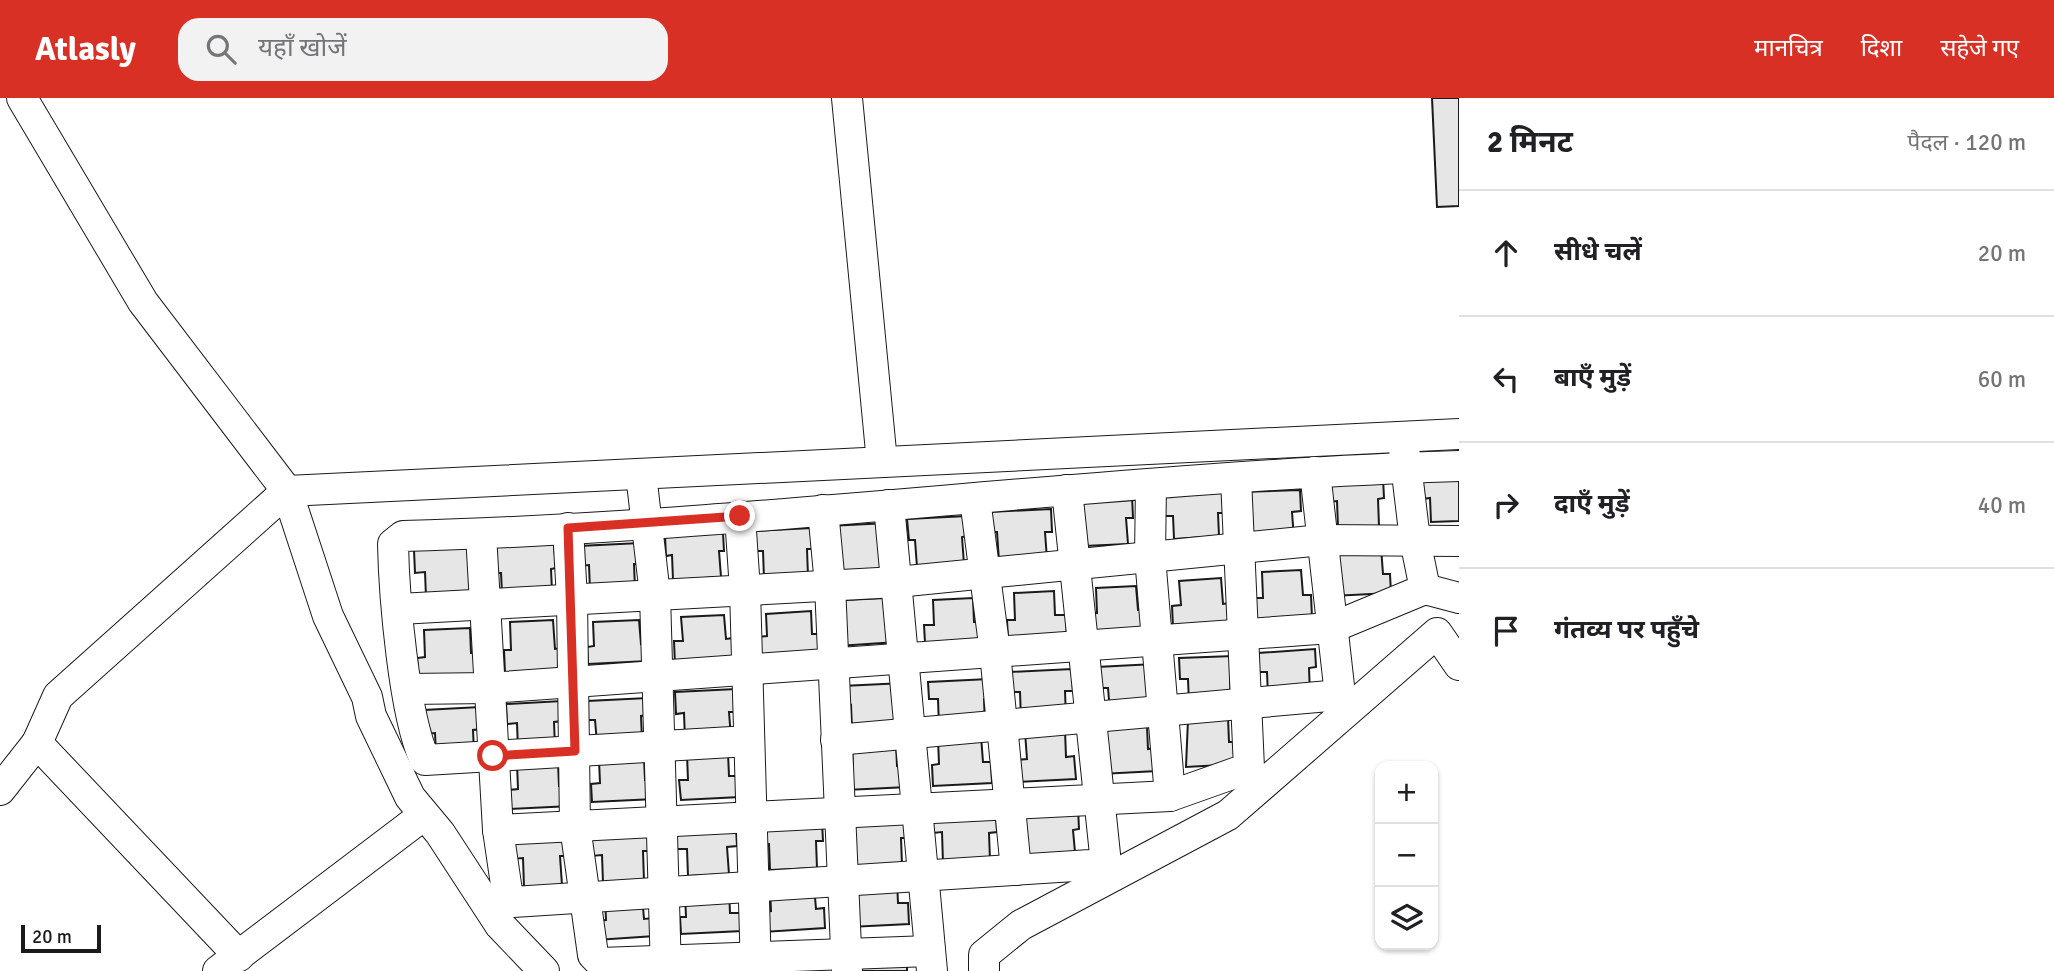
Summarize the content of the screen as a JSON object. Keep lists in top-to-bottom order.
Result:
{
  "scale_bar": "20 m",
  "page": {
    "header": "Atlasly",
    "search": "यहाँ खोजें",
    "nav": ["मानचित्र", "दिशा", "सहेजे गए"],
    "heading": ["2 मिनट", "पैदल · 120 m"],
    "list": [
      ["सीधे चलें", "20 m"],
      ["बाएँ मुड़ें", "60 m"],
      ["दाएँ मुड़ें", "40 m"],
      "गंतव्य पर पहुँचे"
    ],
    "map_buttons": ["+", "−"],
    "scale": "20 m"
  }
}
